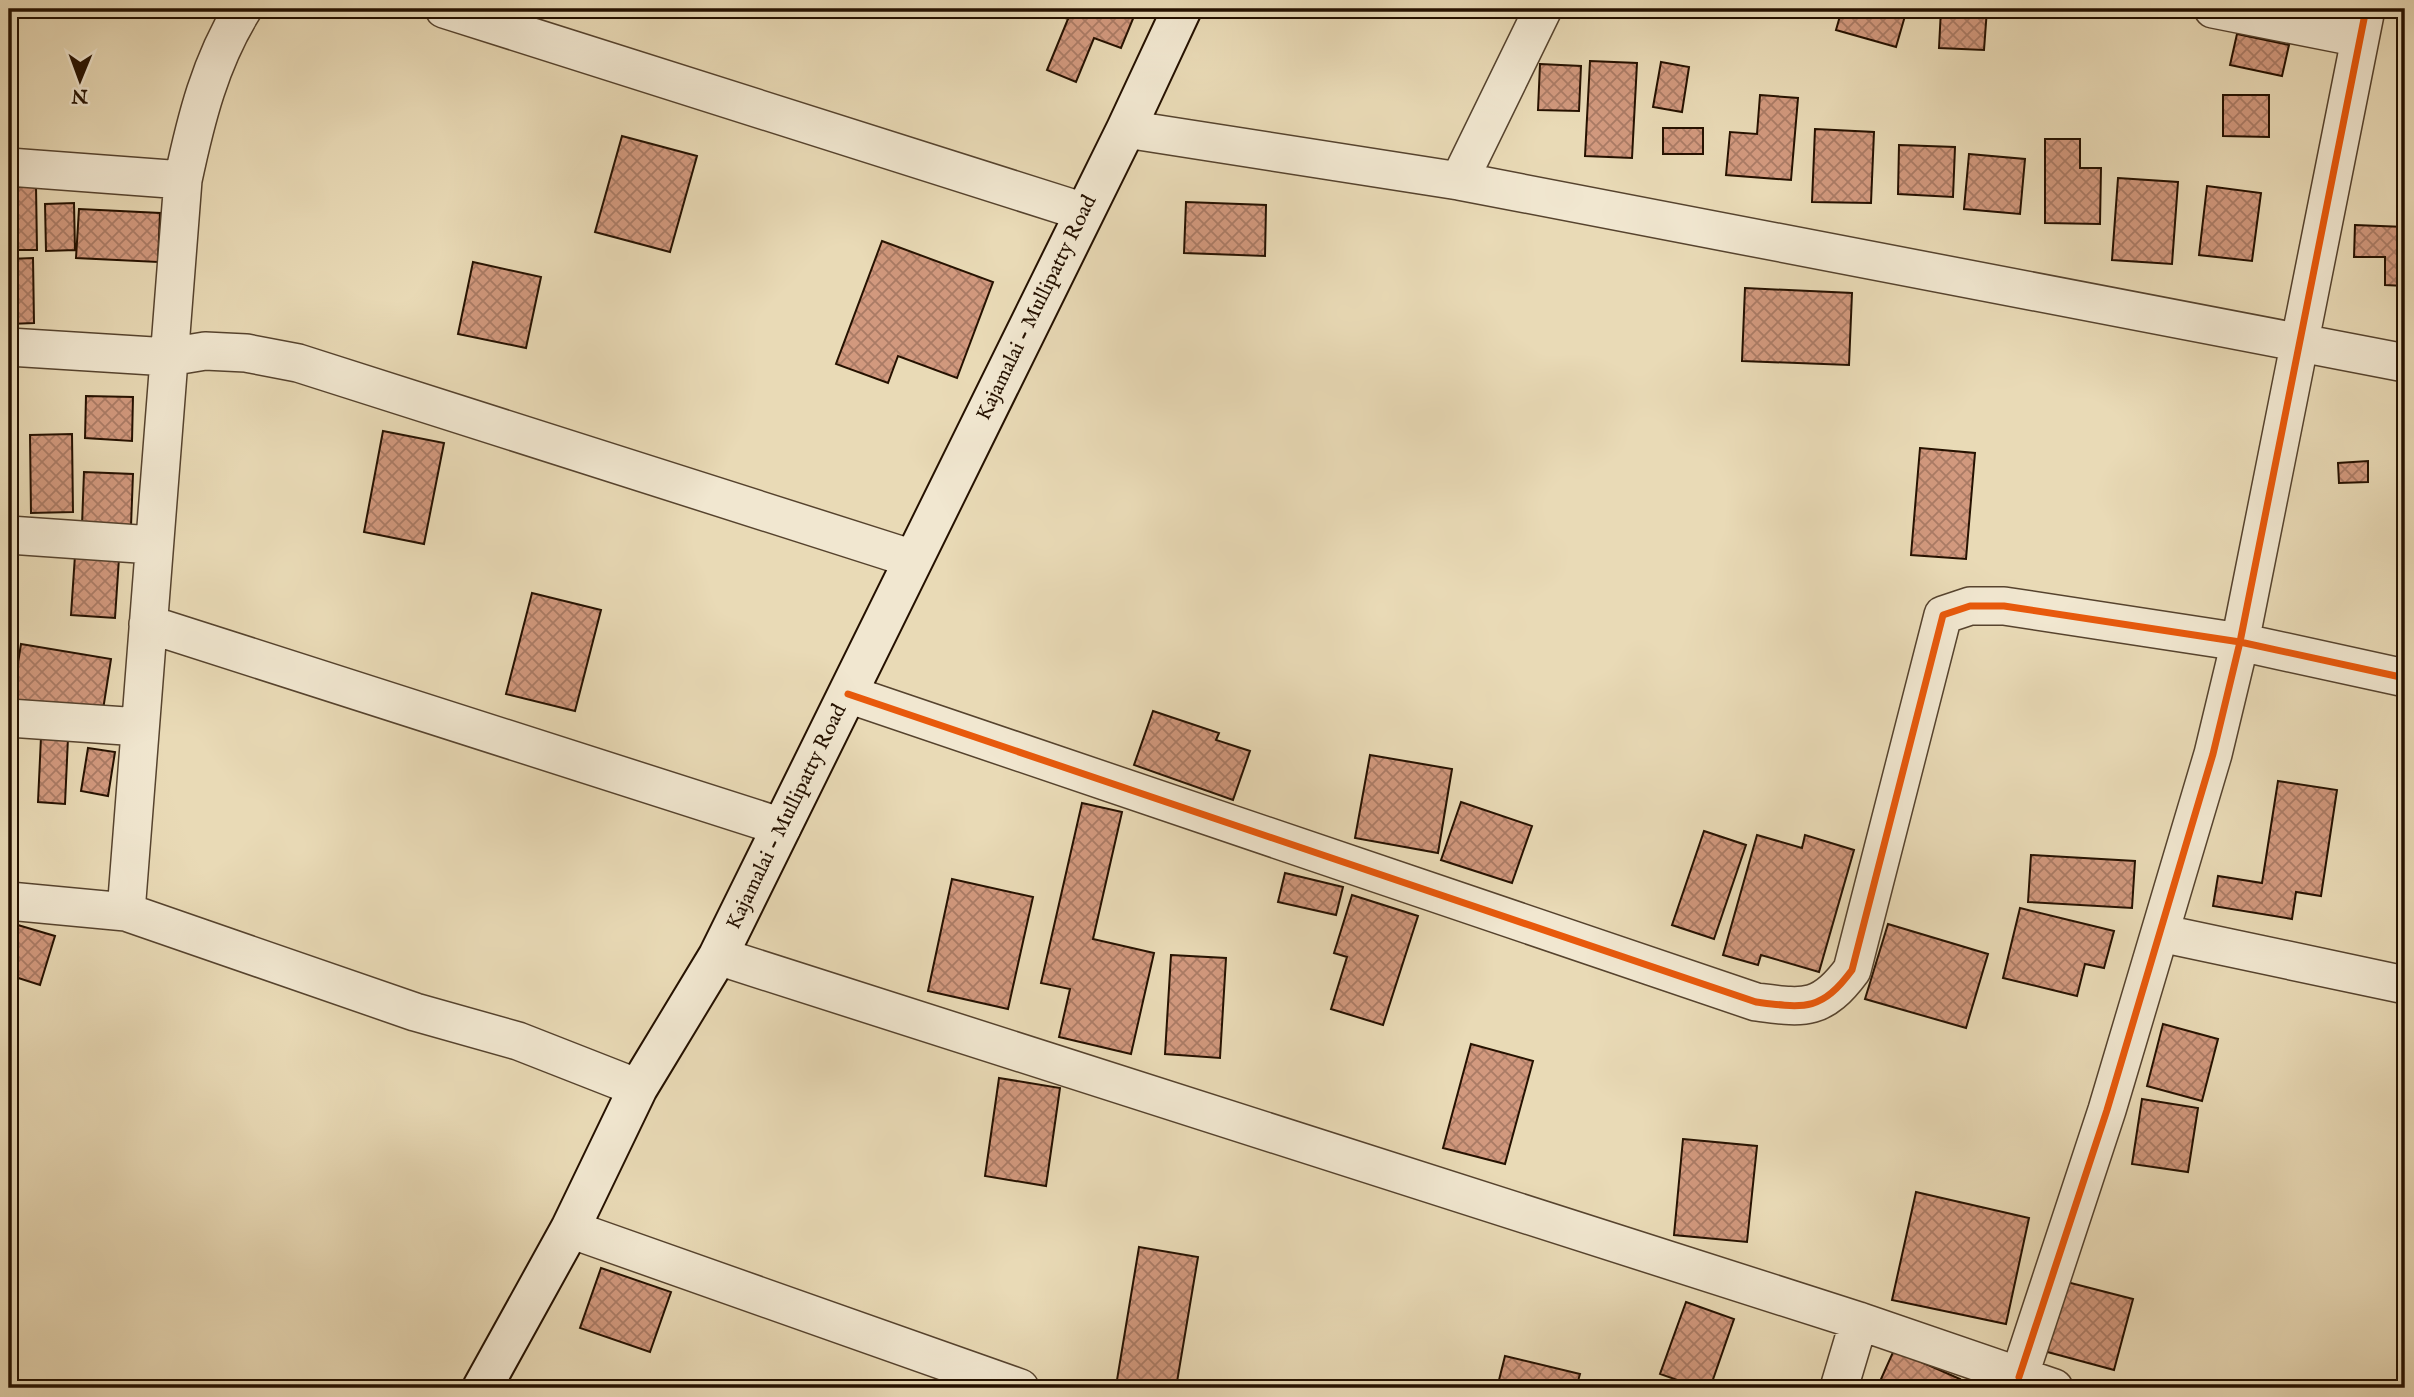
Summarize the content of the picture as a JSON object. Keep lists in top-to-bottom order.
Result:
{
  "streets": {
    "main road": ["Kajamalai - Mullipatty Road"]
  },
  "north": "bottom"
}
